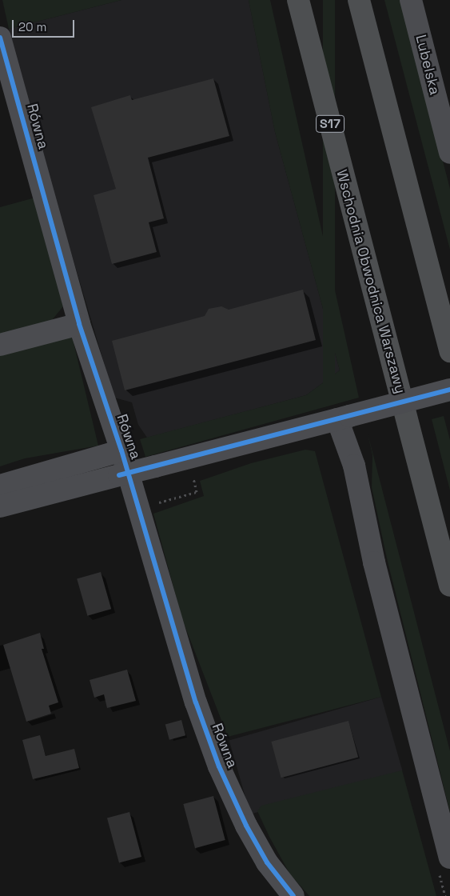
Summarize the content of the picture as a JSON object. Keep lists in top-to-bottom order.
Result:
{
  "streets": {
    "highway": ["S17", "Wschodnia Obwodnica Warszawy"],
    "street": ["Lubelska", "Równa"]
  },
  "scale_bar": "20 m"
}
